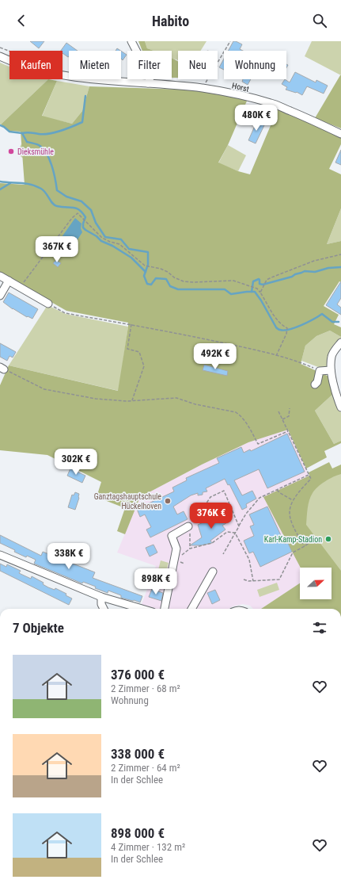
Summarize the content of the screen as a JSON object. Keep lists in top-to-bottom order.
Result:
{
  "streets": {
    "street": ["Horst"]
  },
  "places": ["Dieksmühle", "Ganztagshauptschule Hückelhoven", "Karl-Kamp-Stadion"],
  "north": "right",
  "page": {
    "header": "Habito",
    "chip": [
      "Kaufen",
      "Mieten",
      "Filter",
      "Neu",
      "Wohnung"
    ],
    "price": [
      "480K €",
      "367K €",
      "492K €",
      "302K €",
      "376K €",
      "338K €",
      "898K €"
    ],
    "heading": "7 Objekte",
    "list": [
      {
        "name": "376 000 €",
        "note": "2 Zimmer · 68 m² · Wohnung"
      },
      {
        "name": "338 000 €",
        "note": "2 Zimmer · 64 m² · In der Schlee"
      },
      {
        "name": "898 000 €",
        "note": "4 Zimmer · 132 m² · In der Schlee"
      }
    ]
  }
}
